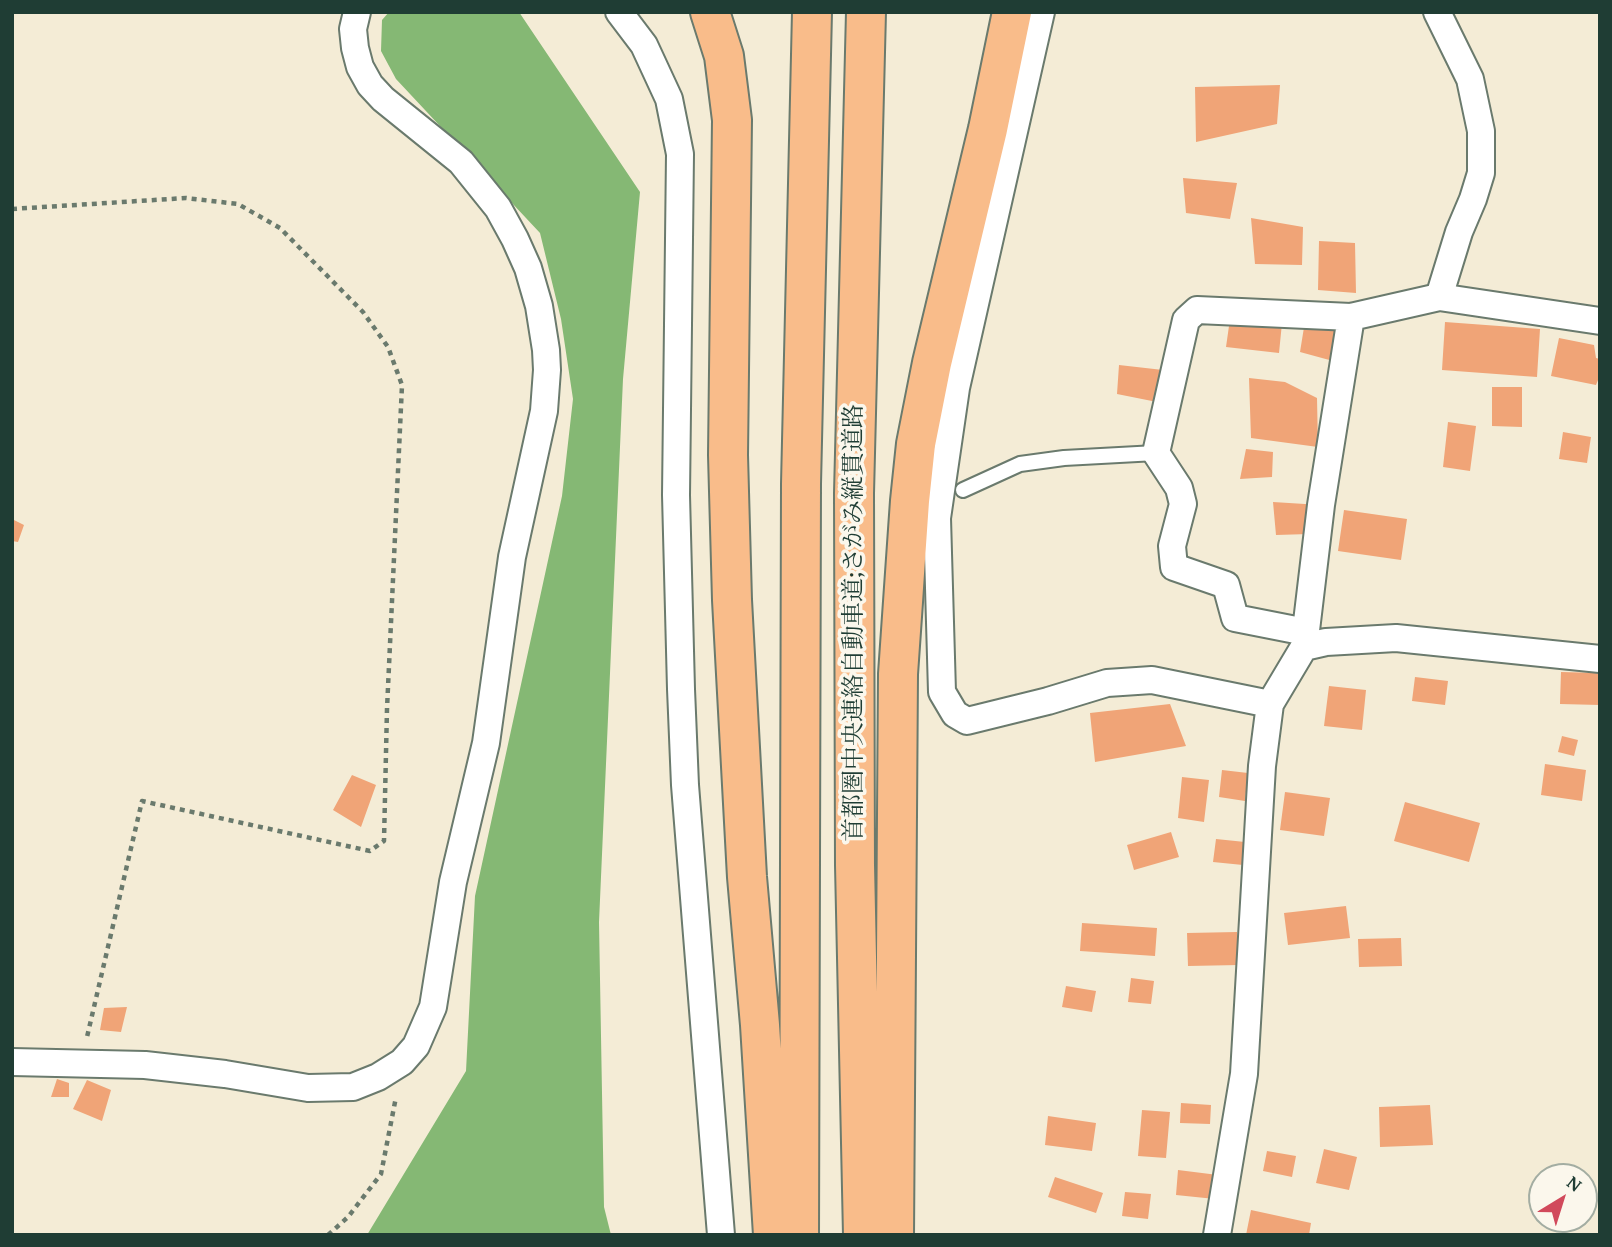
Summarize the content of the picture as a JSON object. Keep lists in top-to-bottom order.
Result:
{
  "streets": {
    "highway": ["首都圏中央連絡自動車道;さがみ縦貫道路"]
  },
  "north": "top right"
}
